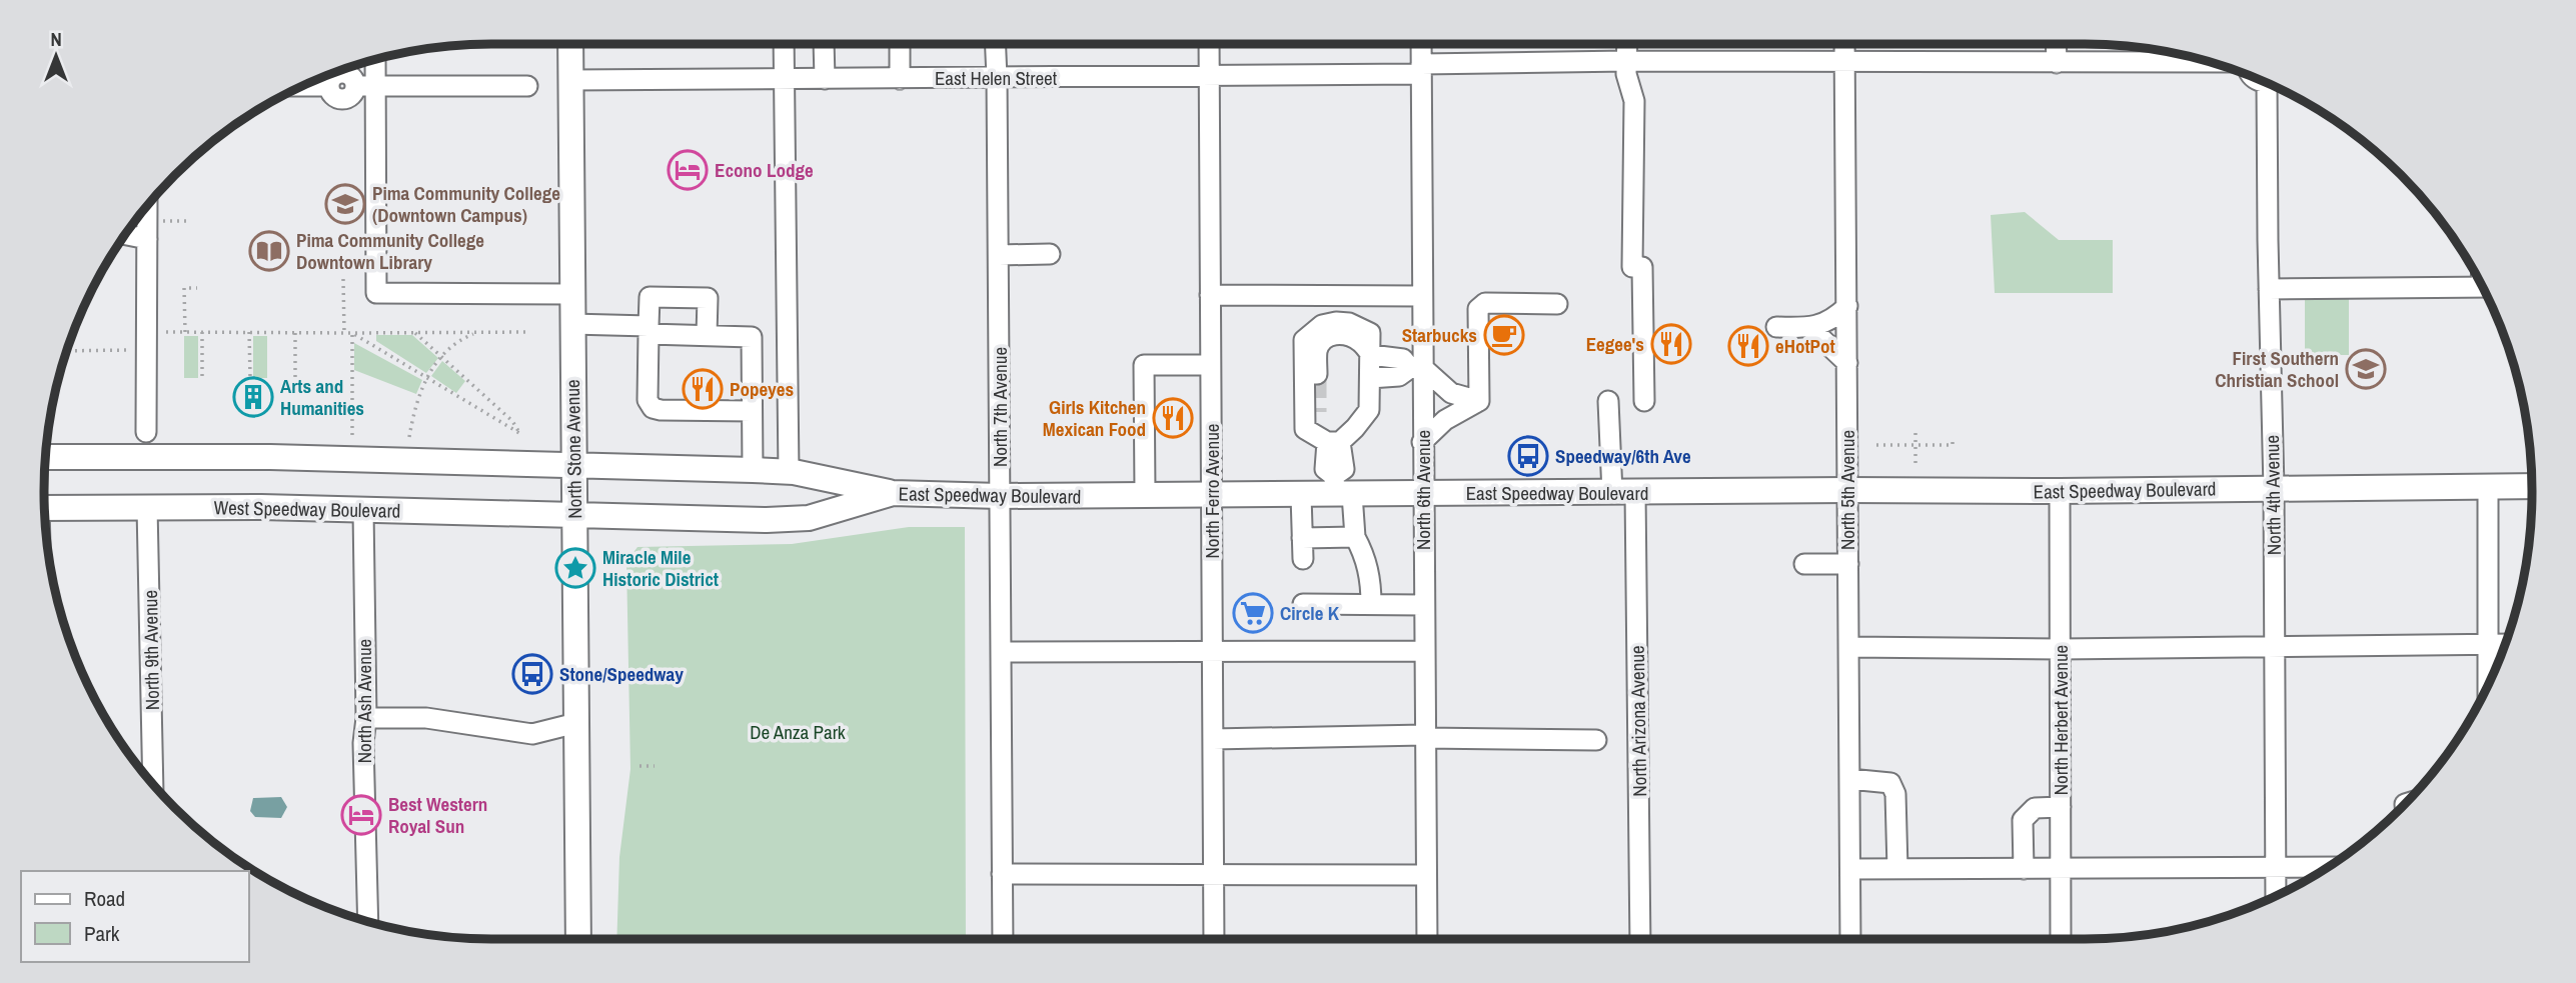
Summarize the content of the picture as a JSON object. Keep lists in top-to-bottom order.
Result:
{
  "streets": {
    "main road": ["North Stone Avenue", "East Speedway Boulevard", "West Speedway Boulevard"],
    "street": [
      "East Helen Street",
      "North 7th Avenue",
      "North 6th Avenue",
      "North 5th Avenue",
      "North Ferro Avenue",
      "North 4th Avenue",
      "North 9th Avenue",
      "North Ash Avenue",
      "North Herbert Avenue",
      "North Arizona Avenue"
    ]
  },
  "crossings": [
    ["East Helen Street", "North 7th Avenue"],
    ["East Helen Street", "North Stone Avenue"],
    ["East Helen Street", "North 6th Avenue"],
    ["East Helen Street", "North 5th Avenue"],
    ["East Helen Street", "North Ferro Avenue"],
    ["North 7th Avenue", "East Speedway Boulevard"],
    ["North Stone Avenue", "East Speedway Boulevard"],
    ["North Stone Avenue", "West Speedway Boulevard"],
    ["North 6th Avenue", "East Speedway Boulevard"],
    ["North 5th Avenue", "East Speedway Boulevard"],
    ["East Speedway Boulevard", "North Ferro Avenue"],
    ["East Speedway Boulevard", "North 4th Avenue"],
    ["East Speedway Boulevard", "West Speedway Boulevard"],
    ["East Speedway Boulevard", "North Herbert Avenue"],
    ["East Speedway Boulevard", "North Arizona Avenue"],
    ["West Speedway Boulevard", "North 9th Avenue"],
    ["West Speedway Boulevard", "North Ash Avenue"]
  ],
  "parks": ["De Anza Park"],
  "places": {
    "hotel": ["Econo Lodge", "Best Western Royal Sun"],
    "school or university": ["Pima Community College (Downtown Campus)", "First Southern Christian School"],
    "library": ["Pima Community College Downtown Library"],
    "cafe": ["Starbucks"],
    "restaurant": [
      "Eegee's",
      "eHotPot",
      "Popeyes",
      "Girls Kitchen Mexican Food"
    ],
    "building": ["Arts and Humanities"],
    "bus stop": ["Speedway/6th Ave", "Stone/Speedway"],
    "place": ["Miracle Mile Historic District"],
    "supermarket": ["Circle K"]
  },
  "legend": ["Road", "Park"],
  "north": "top"
}
